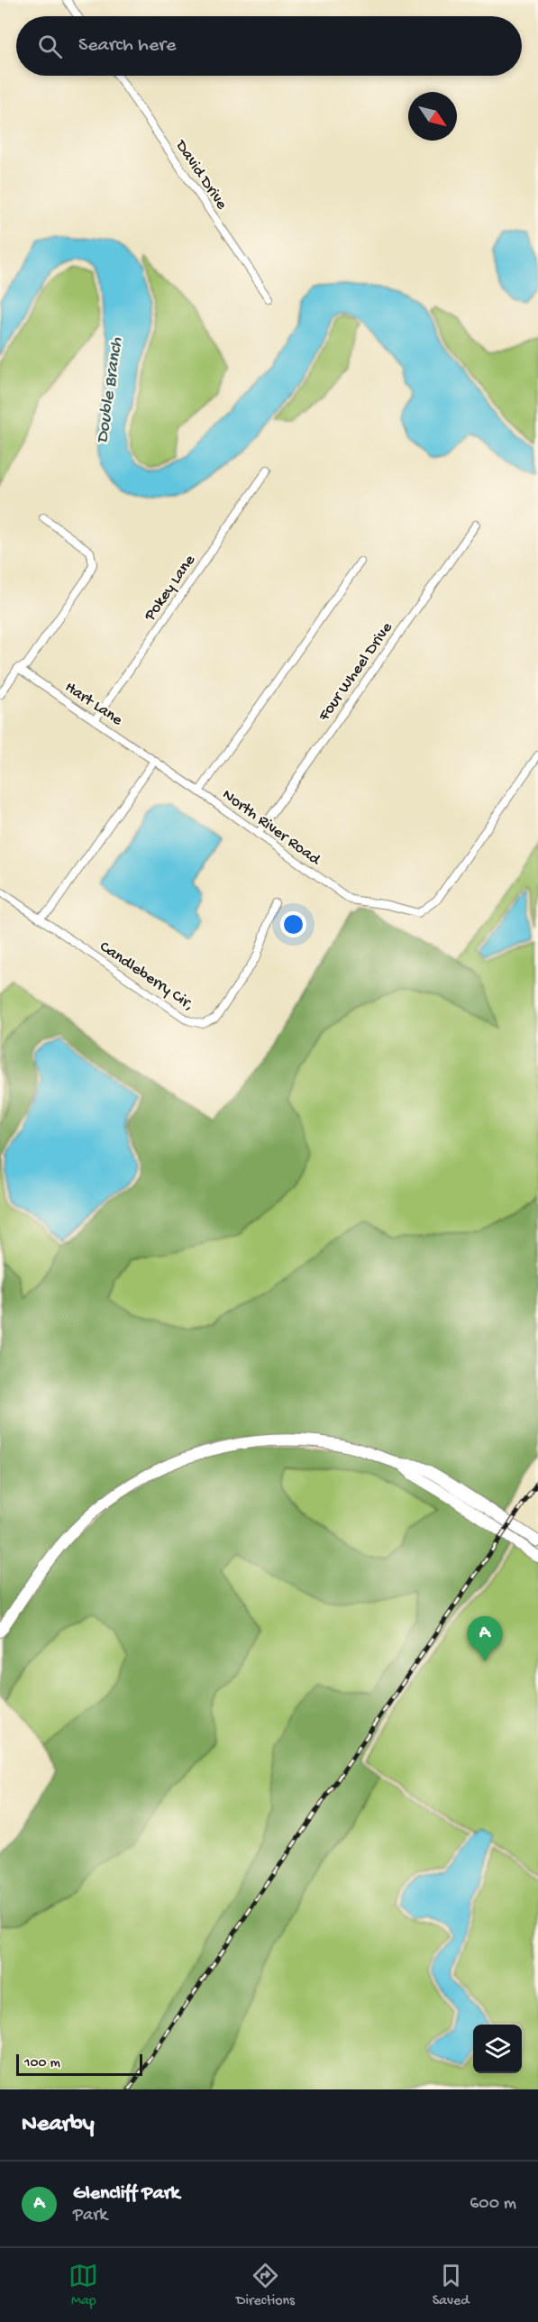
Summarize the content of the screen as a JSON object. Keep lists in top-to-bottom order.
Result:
{
  "streets": {
    "street": [
      "David Drive",
      "Pokey Lane",
      "Four Wheel Drive",
      "Hart Lane",
      "North River Road",
      "Candleberry Cir,"
    ]
  },
  "crossings": [
    ["Pokey Lane", "Hart Lane"],
    ["Four Wheel Drive", "North River Road"],
    ["Hart Lane", "North River Road"]
  ],
  "water": ["Double Branch"],
  "scale_bar": "100 m",
  "north": "bottom right",
  "page": {
    "search": "Search here",
    "pins": "A",
    "scale": "100 m",
    "heading": "Nearby",
    "list": [
      {
        "mark": "A",
        "name": "Glencliff Park",
        "note": "Park",
        "value": "600 m"
      }
    ],
    "nav": ["Map", "Directions", "Saved"]
  }
}
